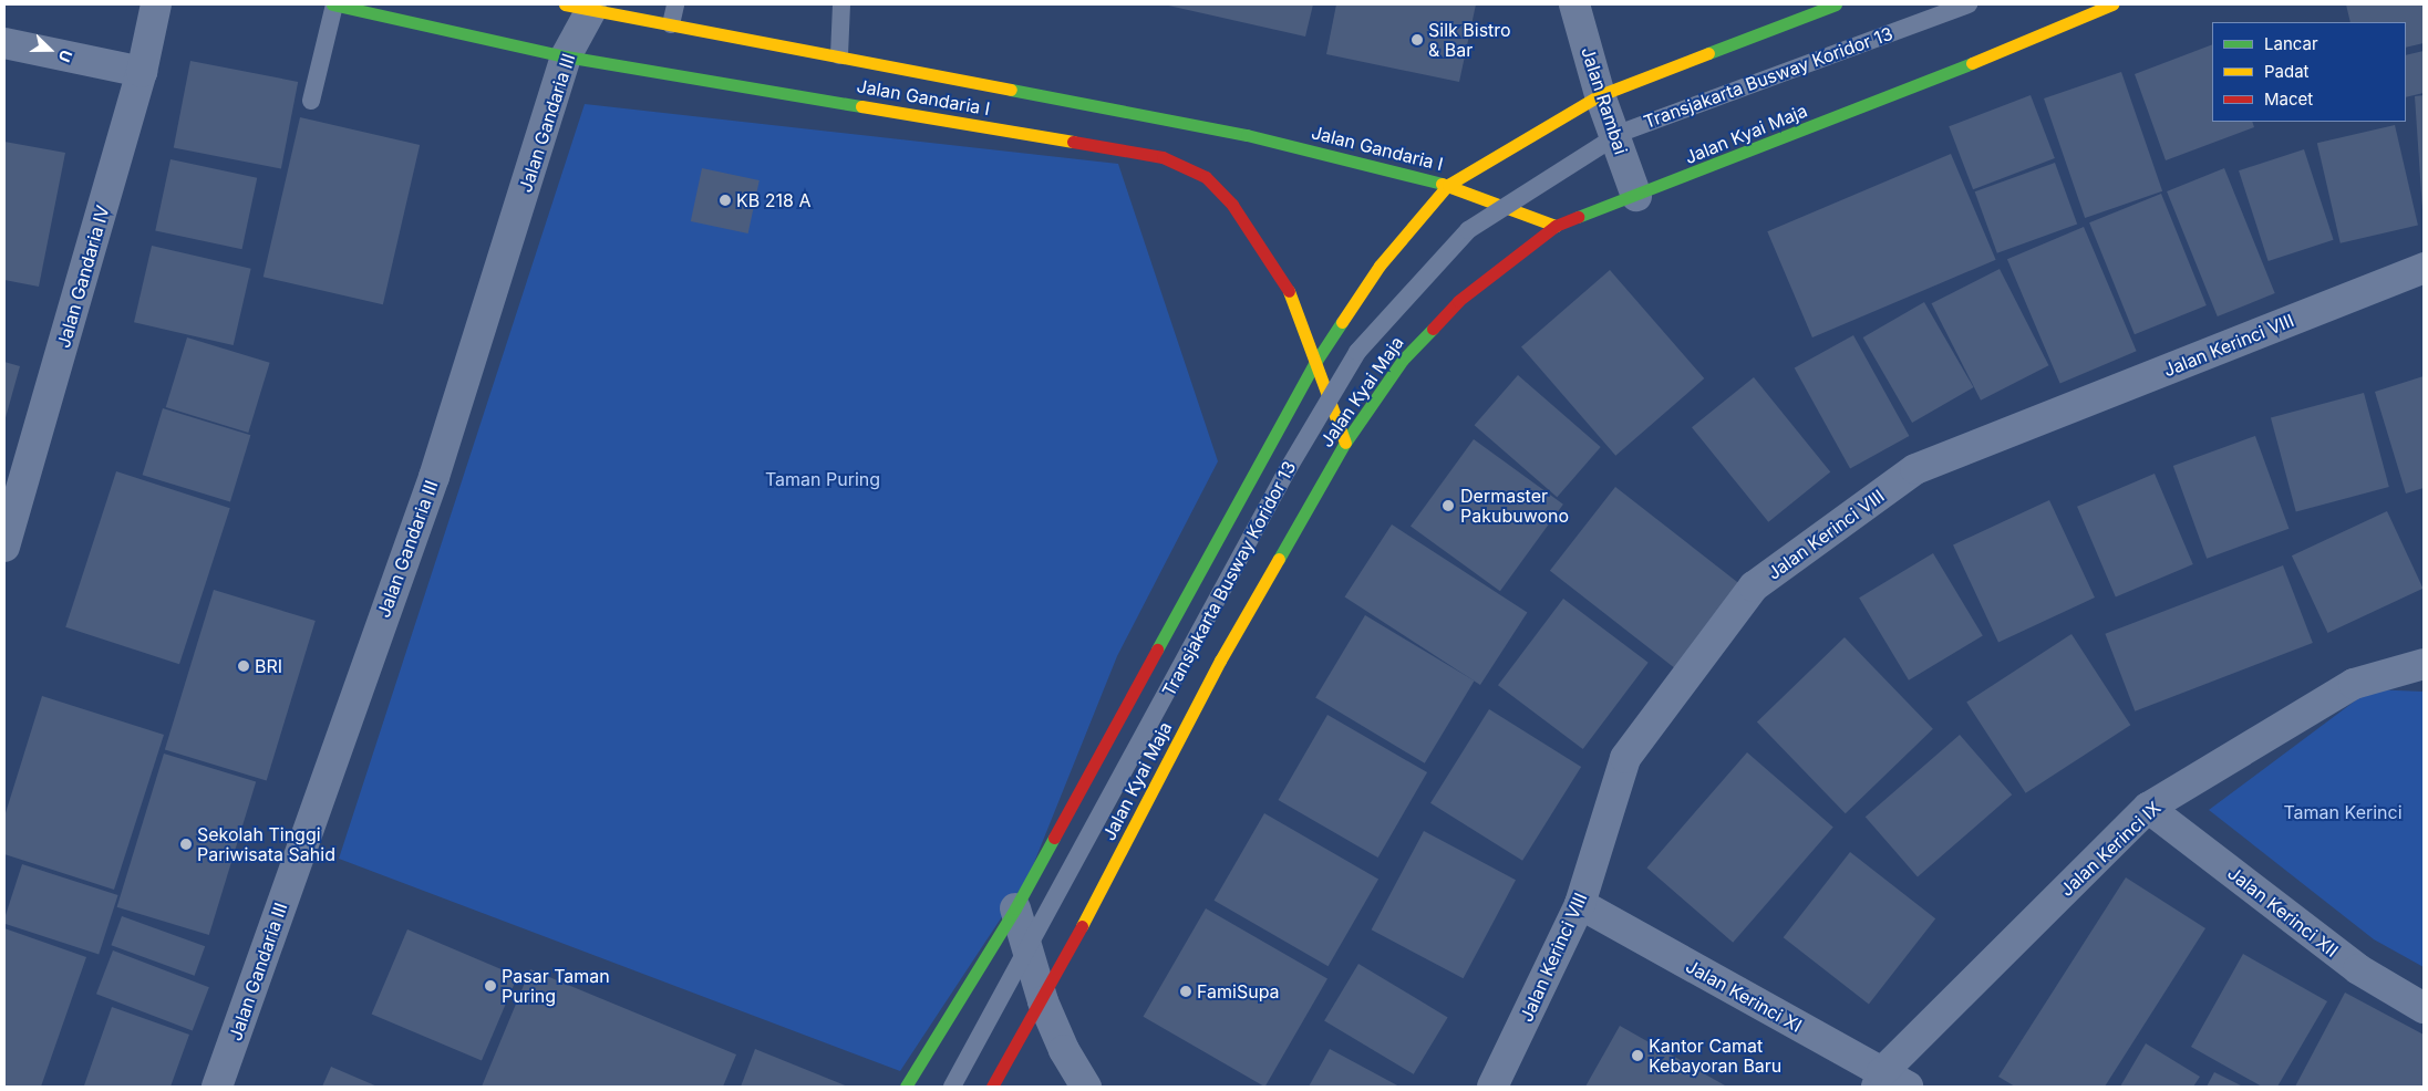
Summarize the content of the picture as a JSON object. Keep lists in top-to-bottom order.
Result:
{
  "streets": {
    "main road": ["Jalan Gandaria I", "Jalan Kyai Maja"],
    "street": [
      "Jalan Rambai",
      "Jalan Gandaria III",
      "Jalan Gandaria IV",
      "Jalan Kerinci VIII",
      "Jalan Kerinci IX",
      "Jalan Kerinci XII",
      "Jalan Kerinci XI"
    ],
    "lane": ["Transjakarta Busway Koridor 13"]
  },
  "crossings": [
    ["Jalan Gandaria I", "Jalan Gandaria III"],
    ["Jalan Gandaria I", "Jalan Kyai Maja"],
    ["Jalan Rambai", "Jalan Kyai Maja"],
    ["Jalan Kerinci VIII", "Jalan Kerinci XI"],
    ["Jalan Kerinci IX", "Jalan Kerinci XII"],
    ["Jalan Kerinci IX", "Jalan Kerinci XI"]
  ],
  "parks": ["Taman Puring", "Taman Kerinci"],
  "places": [
    "Silk Bistro & Bar",
    "KB 218 A",
    "Dermaster Pakubuwono",
    "BRI",
    "Sekolah Tinggi Pariwisata Sahid",
    "Pasar Taman Puring",
    "FamiSupa",
    "Kantor Camat Kebayoran Baru"
  ],
  "legend": ["Lancar", "Padat", "Macet"],
  "north": "right"
}
